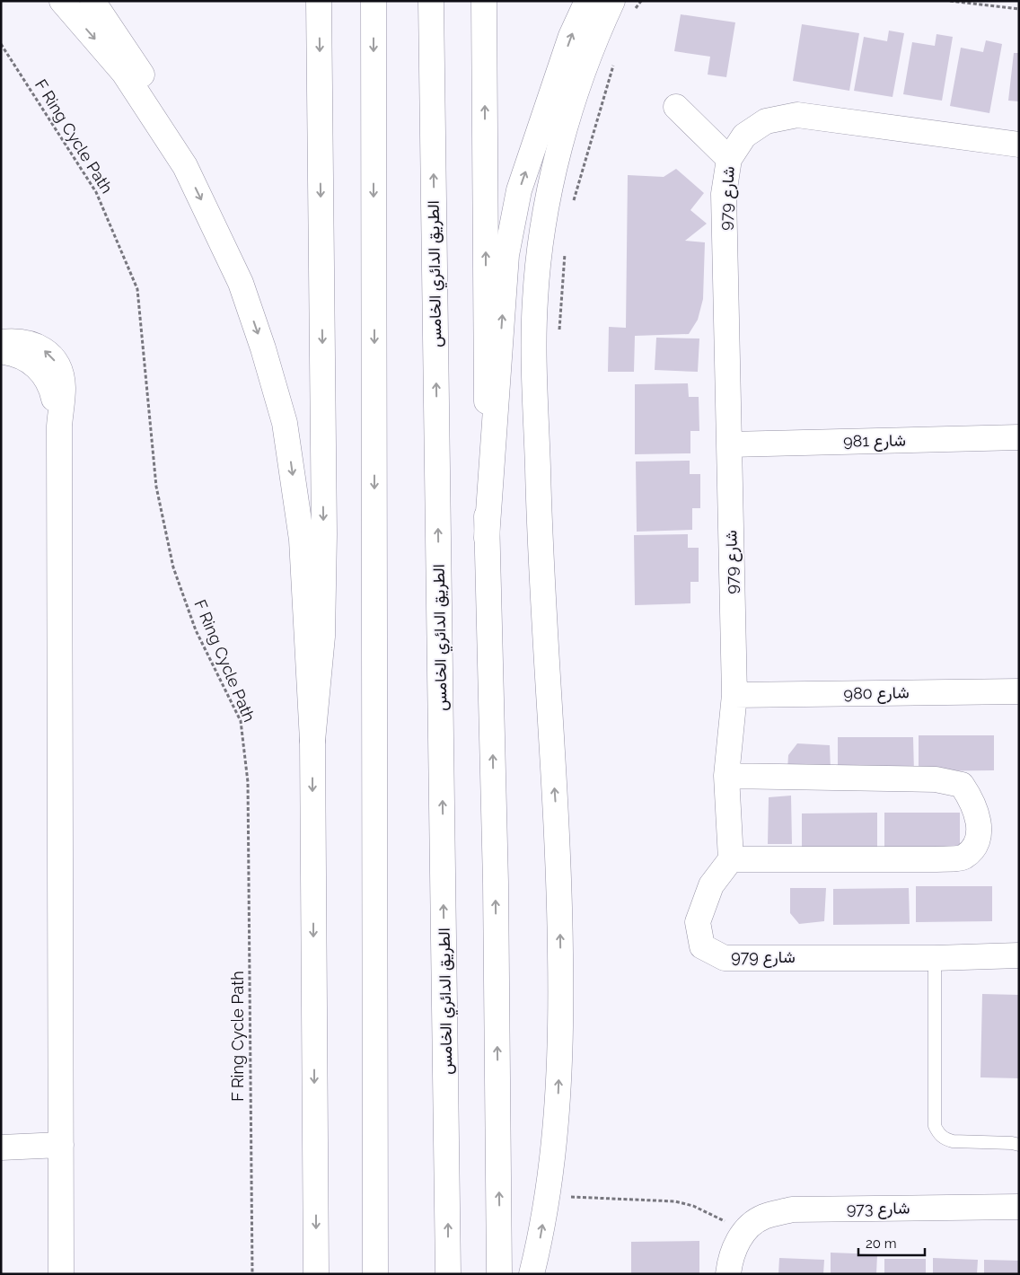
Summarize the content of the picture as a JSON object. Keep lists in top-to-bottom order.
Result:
{
  "streets": {
    "main road": [
      "شارع 979",
      "الطريق الدائري الخامس",
      "شارع 981",
      "شارع 980",
      "شارع 973"
    ],
    "path": ["F Ring Cycle Path"]
  },
  "crossings": [
    ["شارع 979", "شارع 981"],
    ["شارع 979", "شارع 980"]
  ],
  "scale_bar": "20 m"
}
